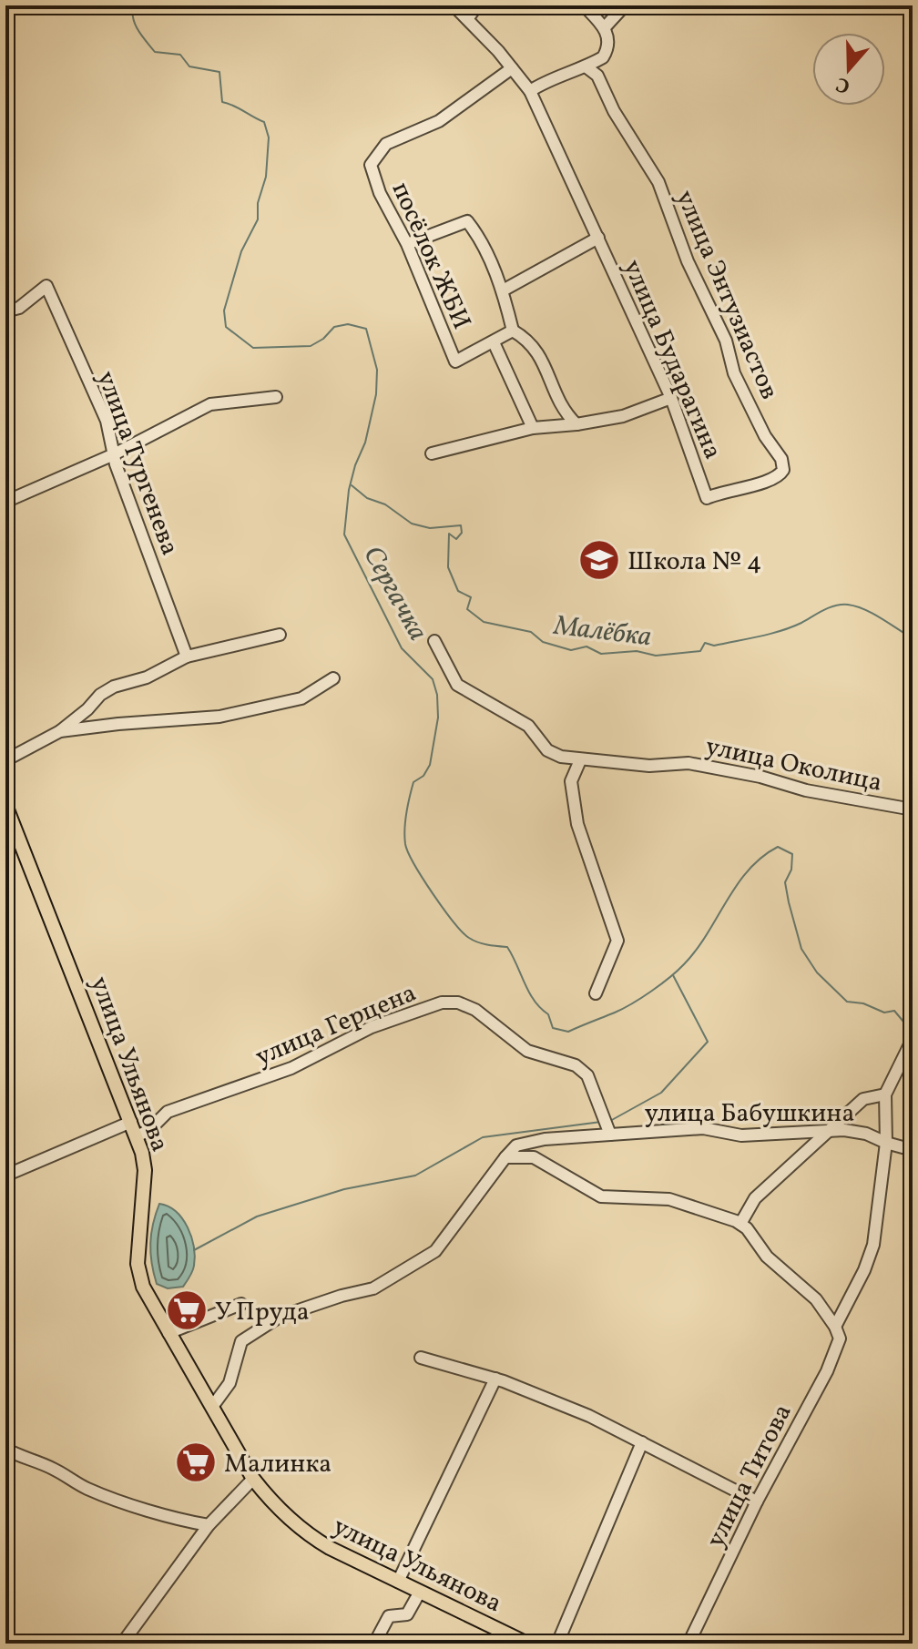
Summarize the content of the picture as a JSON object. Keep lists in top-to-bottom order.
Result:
{
  "streets": {
    "main road": ["улица Ульянова"],
    "street": [
      "посёлок ЖБИ",
      "улица Энтузиастов",
      "улица Бударагина",
      "улица Тургенева",
      "улица Околица",
      "улица Герцена",
      "улица Бабушкина",
      "улица Титова"
    ]
  },
  "crossings": [
    ["посёлок ЖБИ", "улица Бударагина"],
    ["улица Энтузиастов", "улица Бударагина"],
    ["улица Герцена", "улица Ульянова"],
    ["улица Герцена", "улица Бабушкина"]
  ],
  "water": ["Сергачка", "Малёбка"],
  "places": {
    "school or university": ["Школа № 4"],
    "supermarket": ["У Пруда", "Малинка"]
  },
  "north": "bottom"
}
